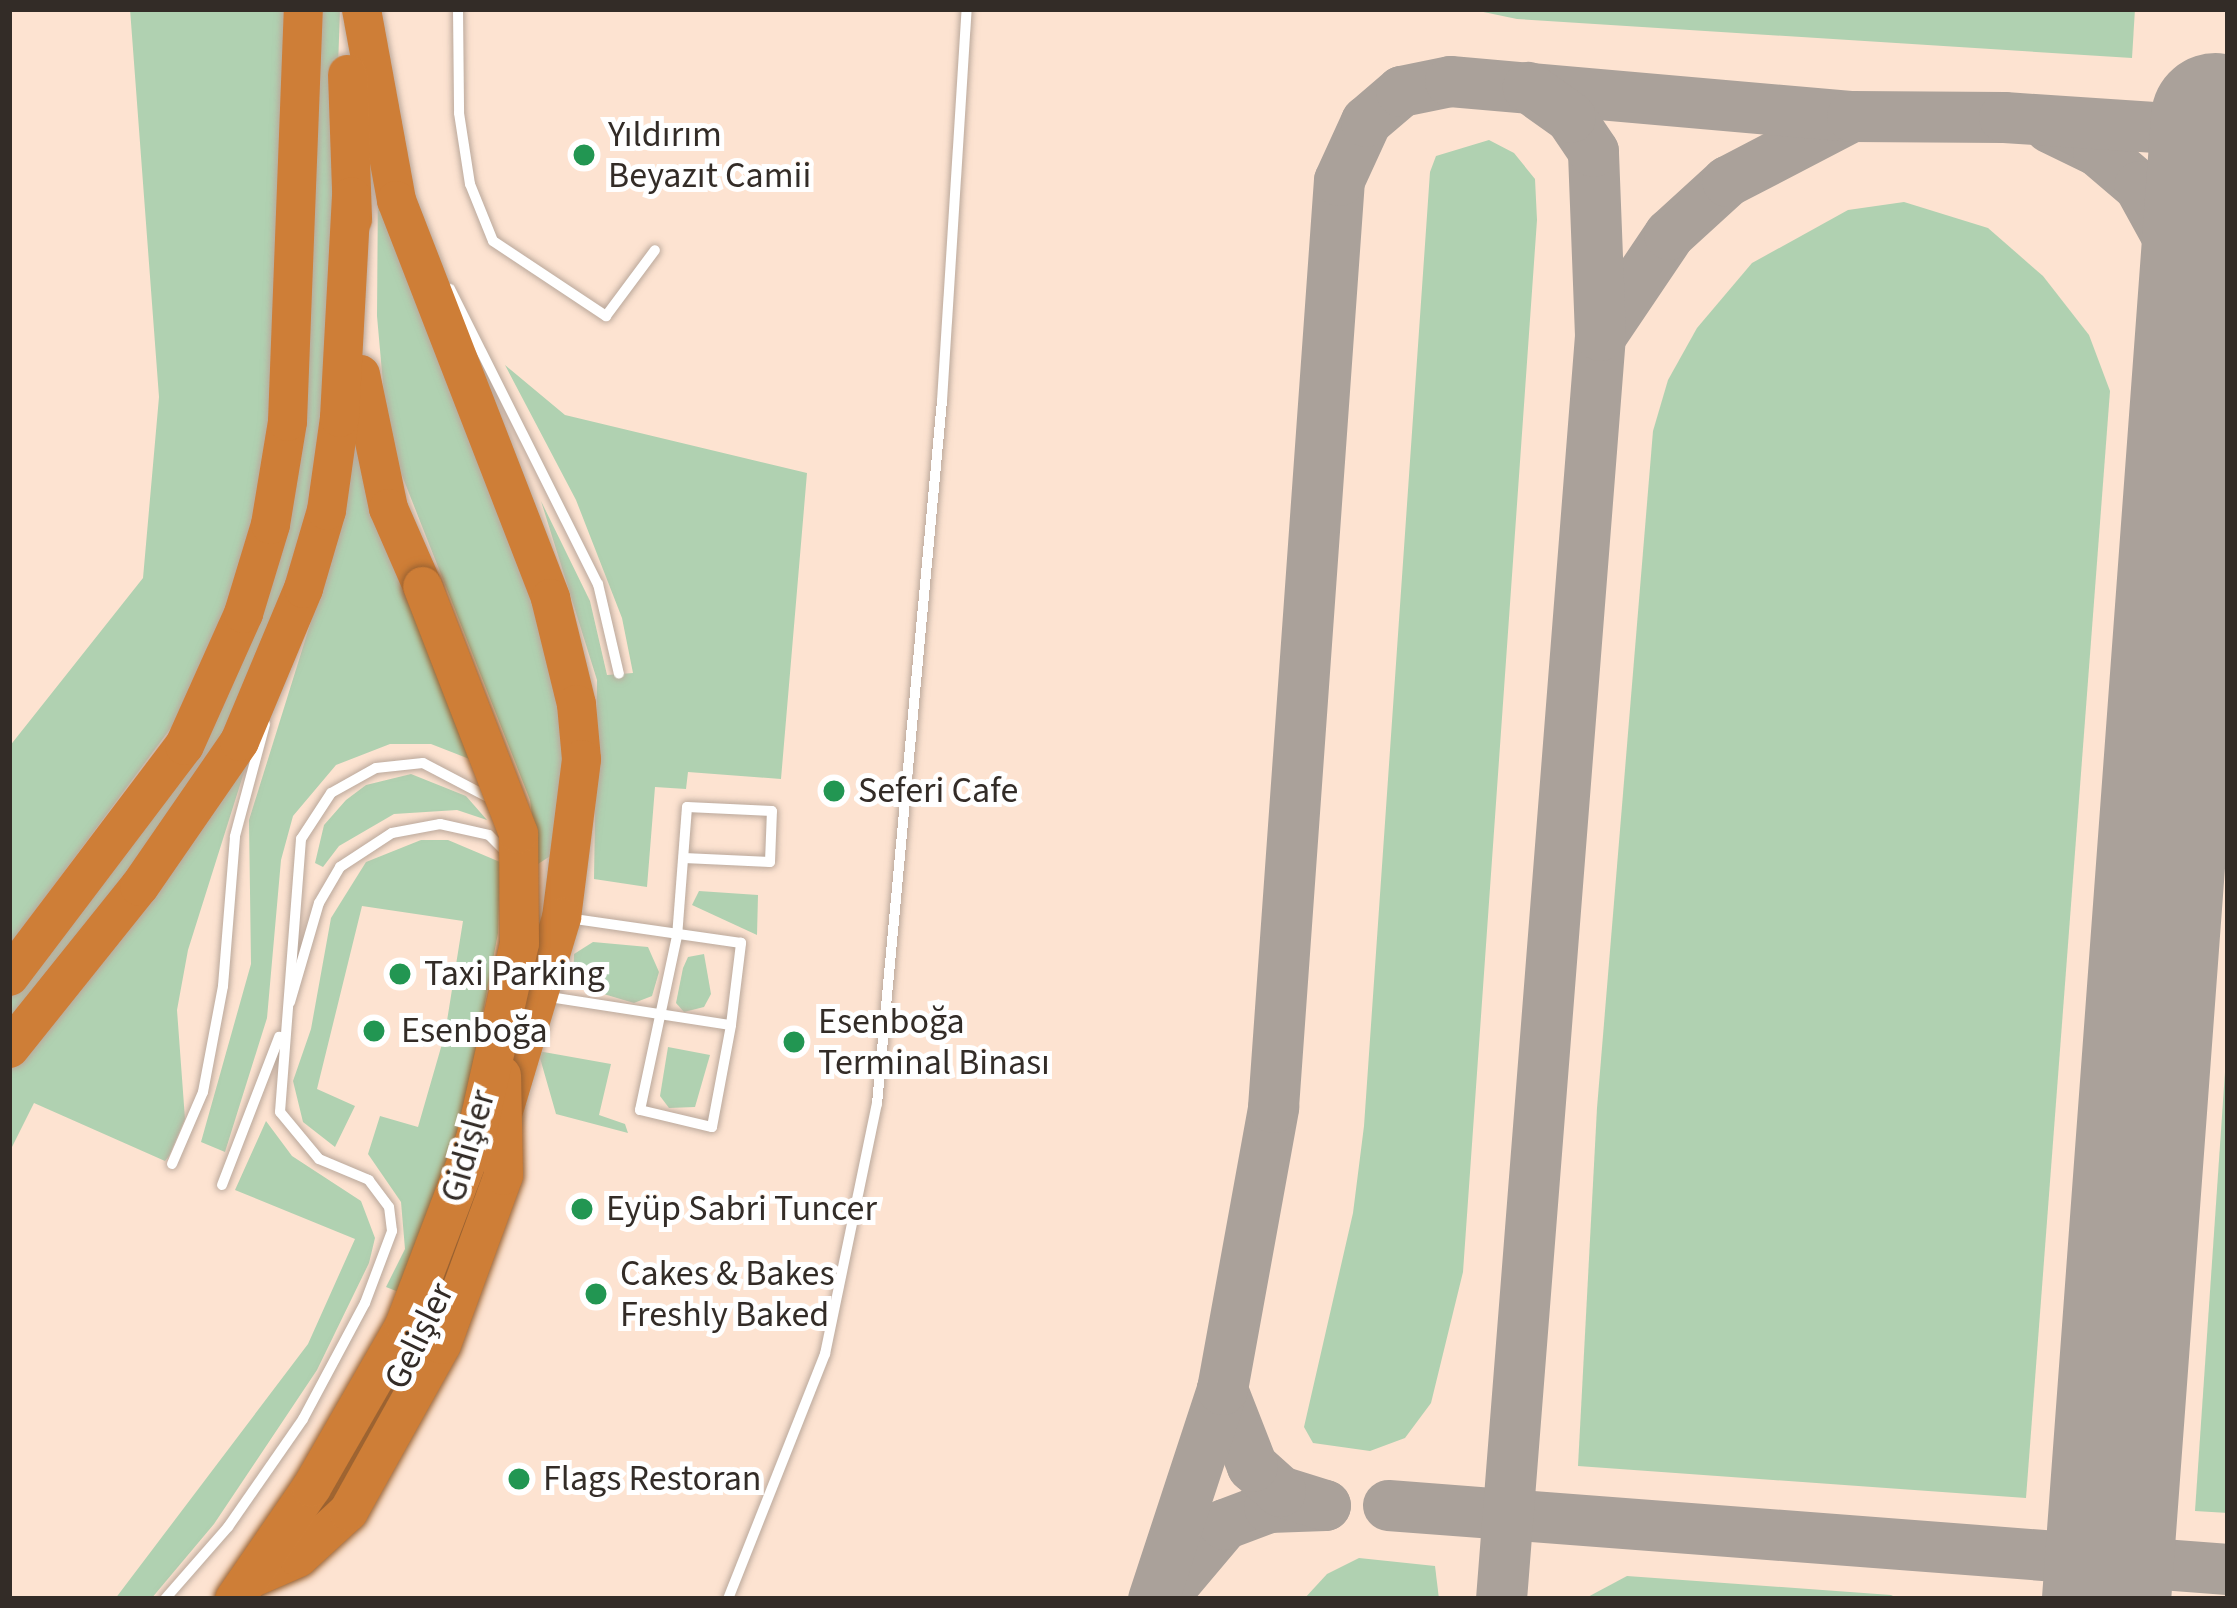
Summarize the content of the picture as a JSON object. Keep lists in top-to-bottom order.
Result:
{
  "streets": {
    "highway": ["Gelişler"]
  },
  "places": [
    "Yıldırım Beyazıt Camii",
    "Seferi Cafe",
    "Taxi Parking",
    "Esenboğa",
    "Esenboğa Terminal Binası",
    "Eyüp Sabri Tuncer",
    "Cakes & Bakes Freshly Baked",
    "Flags Restoran"
  ]
}
